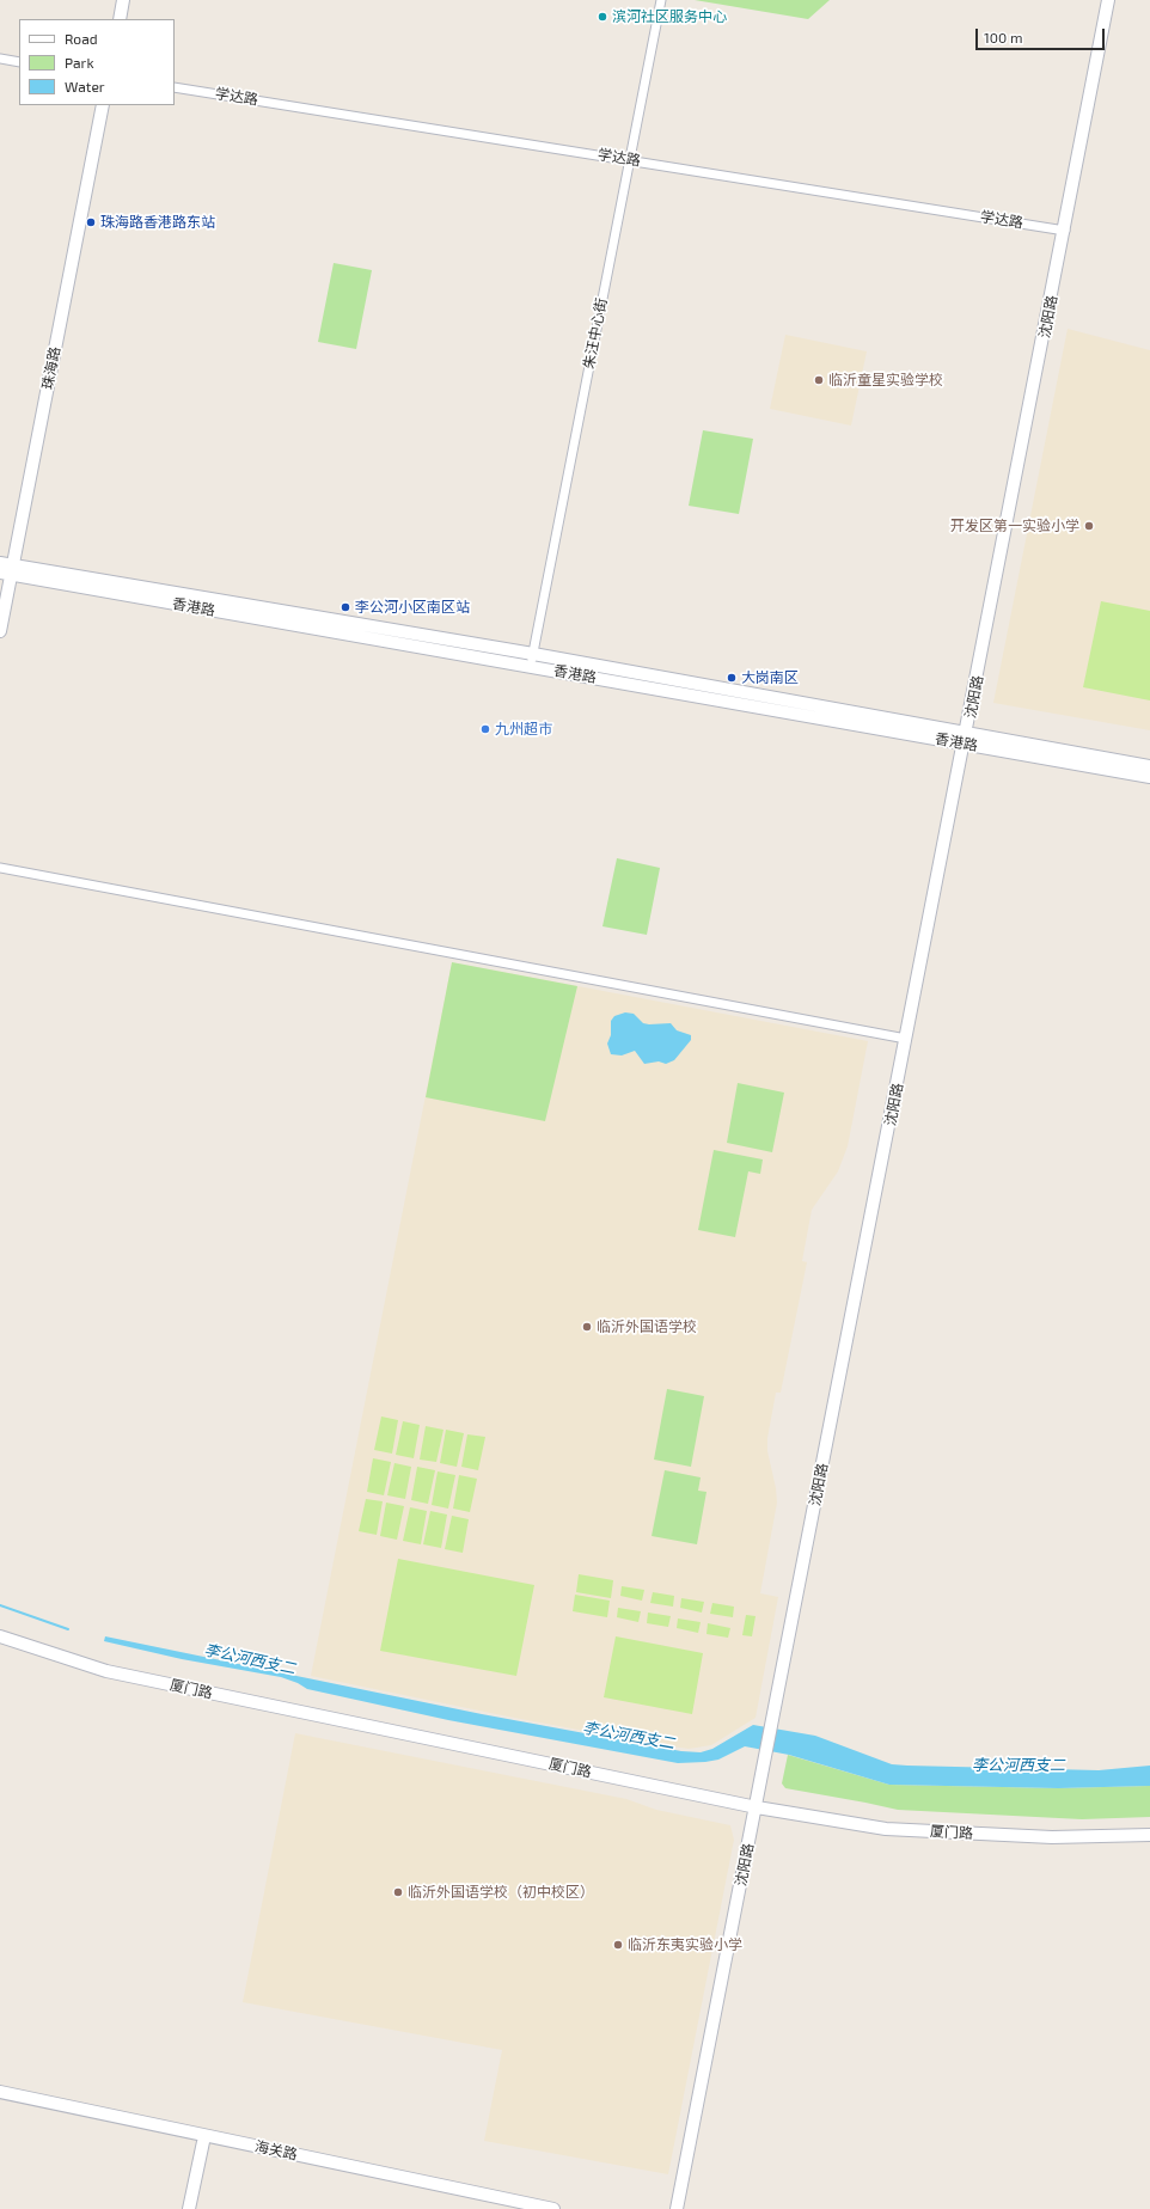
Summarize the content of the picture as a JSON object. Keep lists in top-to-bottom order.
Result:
{
  "streets": {
    "street": [
      "学达路",
      "沈阳路",
      "朱汪中心街",
      "珠海路",
      "香港路",
      "厦门路",
      "海关路"
    ]
  },
  "crossings": [
    ["学达路", "沈阳路"],
    ["学达路", "朱汪中心街"],
    ["沈阳路", "香港路"],
    ["沈阳路", "厦门路"],
    ["朱汪中心街", "香港路"],
    ["珠海路", "香港路"]
  ],
  "water": ["李公河西支二"],
  "places": [
    "滨河社区服务中心",
    "珠海路香港路东站",
    "临沂童星实验学校",
    "开发区第一实验小学",
    "李公河小区南区站",
    "大岗南区",
    "九州超市",
    "临沂外国语学校",
    "临沂外国语学校（初中校区）",
    "临沂东夷实验小学"
  ],
  "legend": ["Road", "Park", "Water"],
  "scale_bar": "100 m"
}
